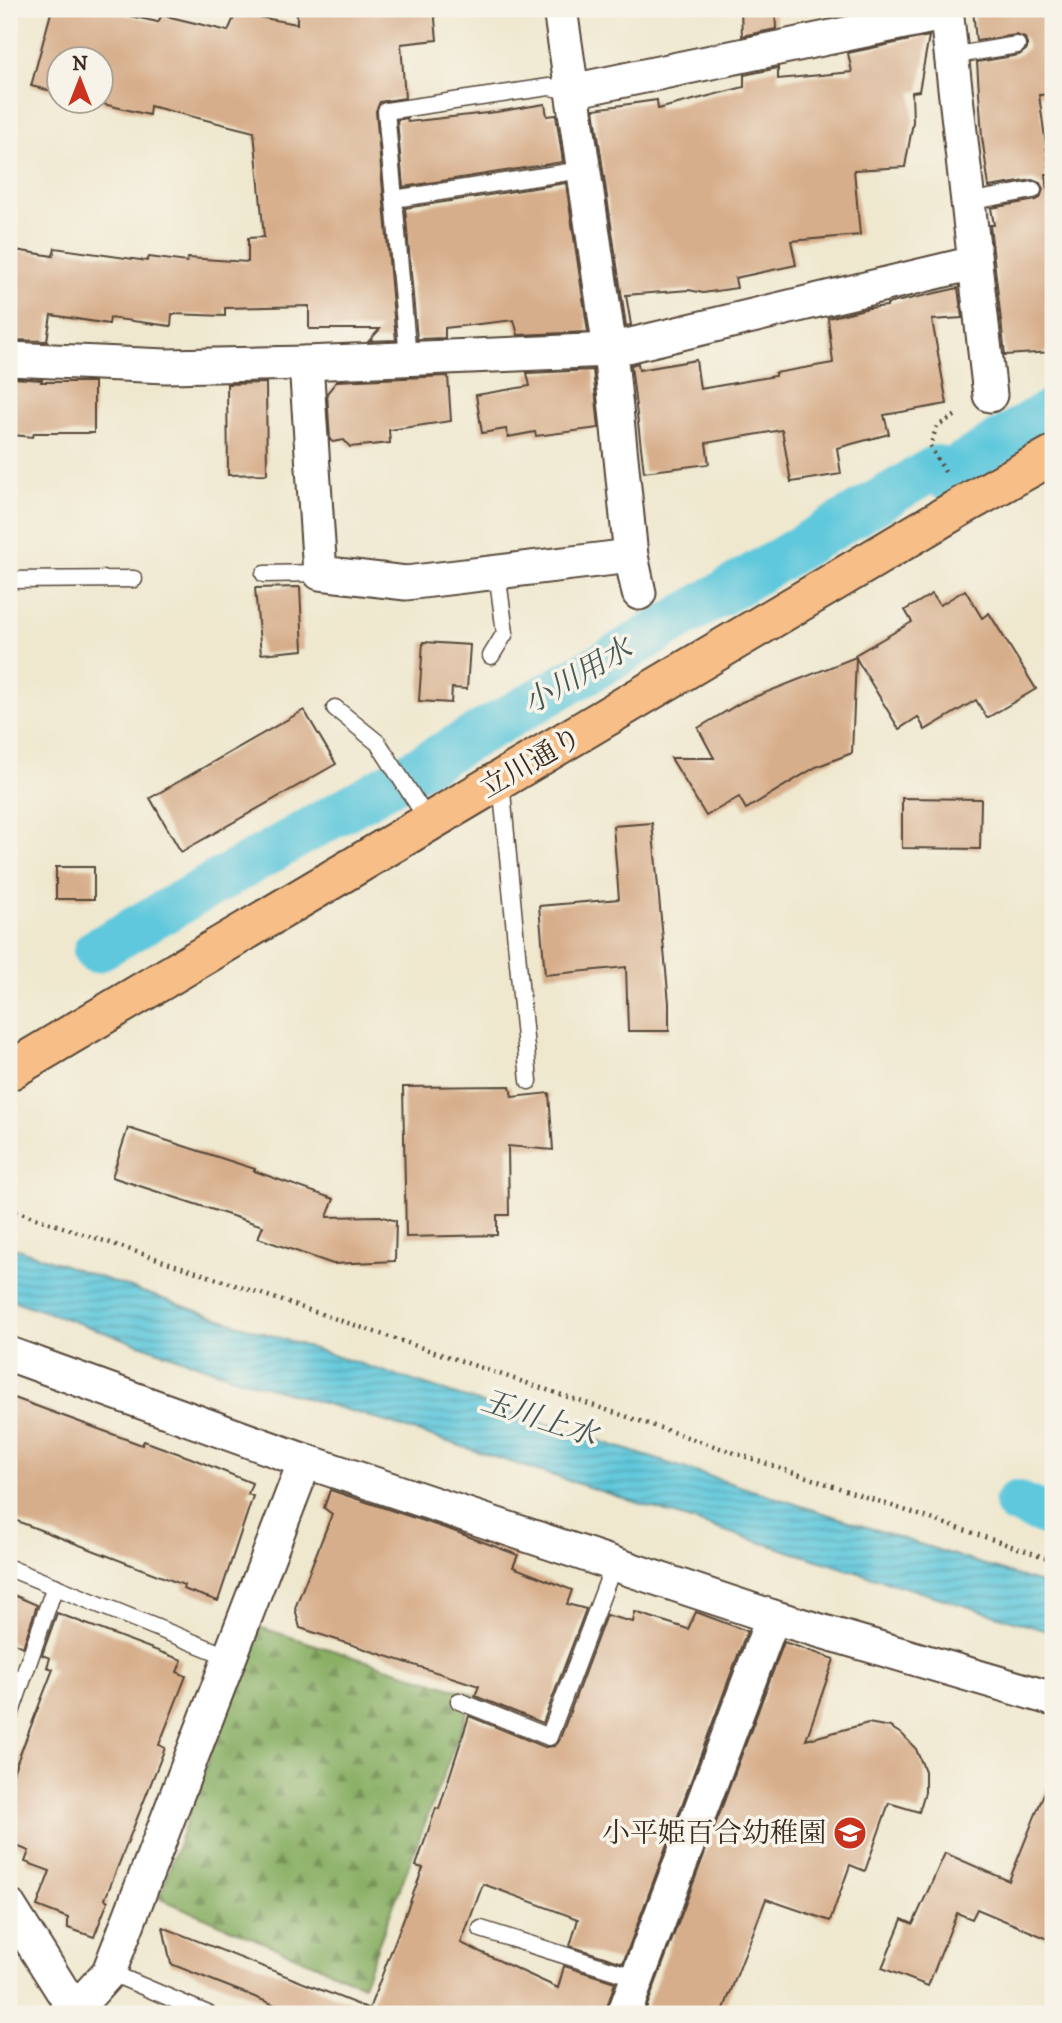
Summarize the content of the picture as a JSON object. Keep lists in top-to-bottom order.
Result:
{
  "streets": {
    "main road": ["立川通り"]
  },
  "water": ["小川用水", "玉川上水"],
  "places": {
    "school or university": ["小平姫百合幼稚園"]
  },
  "north": "top"
}
